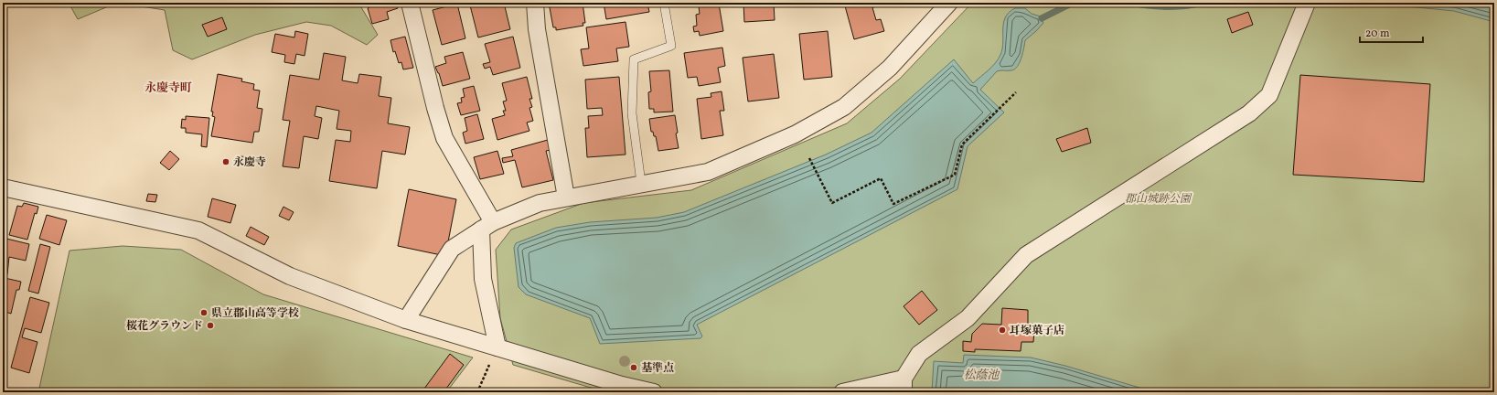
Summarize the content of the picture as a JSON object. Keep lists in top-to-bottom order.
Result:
{
  "districts": ["永慶寺町"],
  "water": ["松蔭池"],
  "parks": ["郡山城跡公園"],
  "places": [
    "永慶寺",
    "県立郡山高等学校",
    "桜花グラウンド",
    "耳塚菓子店",
    "基準点"
  ],
  "scale_bar": "20 m"
}
